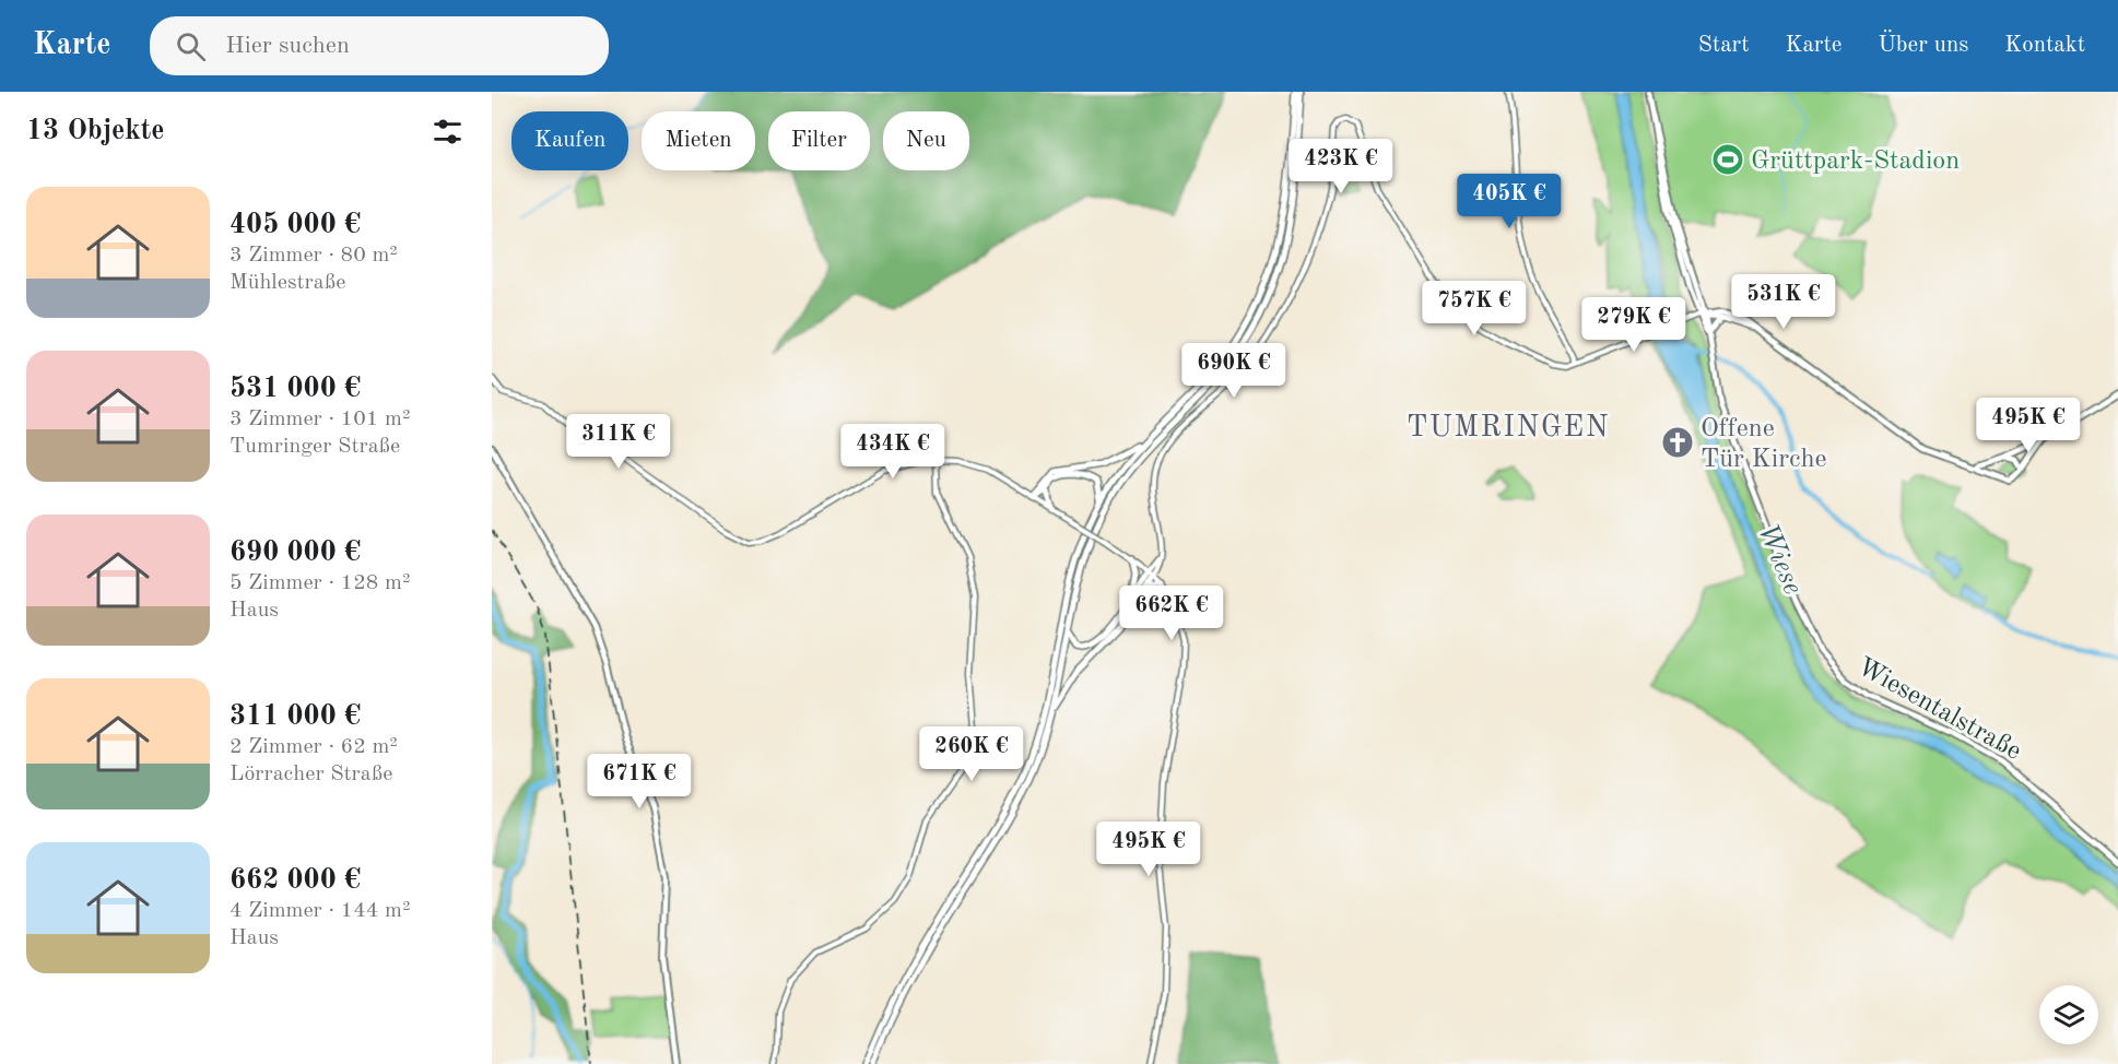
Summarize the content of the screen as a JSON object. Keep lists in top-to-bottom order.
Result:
{
  "streets": {
    "main road": ["Wiesentalstraße"]
  },
  "districts": ["TUMRINGEN"],
  "water": ["Wiese"],
  "places": {
    "sports": ["Grüttpark-Stadion"],
    "church": ["Offene Tür Kirche"]
  },
  "page": {
    "header": "Karte",
    "search": "Hier suchen",
    "nav": [
      "Start",
      "Karte",
      "Über uns",
      "Kontakt"
    ],
    "heading": "13 Objekte",
    "chip": [
      "Kaufen",
      "Mieten",
      "Filter",
      "Neu"
    ],
    "price": [
      "423K €",
      "405K €",
      "531K €",
      "757K €",
      "279K €",
      "690K €",
      "495K €",
      "311K €",
      "434K €",
      "662K €",
      "260K €",
      "671K €",
      "495K €"
    ],
    "list": [
      {
        "name": "405 000 €",
        "note": "3 Zimmer · 80 m² · Mühlestraße"
      },
      {
        "name": "531 000 €",
        "note": "3 Zimmer · 101 m² · Tumringer Straße"
      },
      {
        "name": "690 000 €",
        "note": "5 Zimmer · 128 m² · Haus"
      },
      {
        "name": "311 000 €",
        "note": "2 Zimmer · 62 m² · Lörracher Straße"
      },
      {
        "name": "662 000 €",
        "note": "4 Zimmer · 144 m² · Haus"
      }
    ]
  }
}
